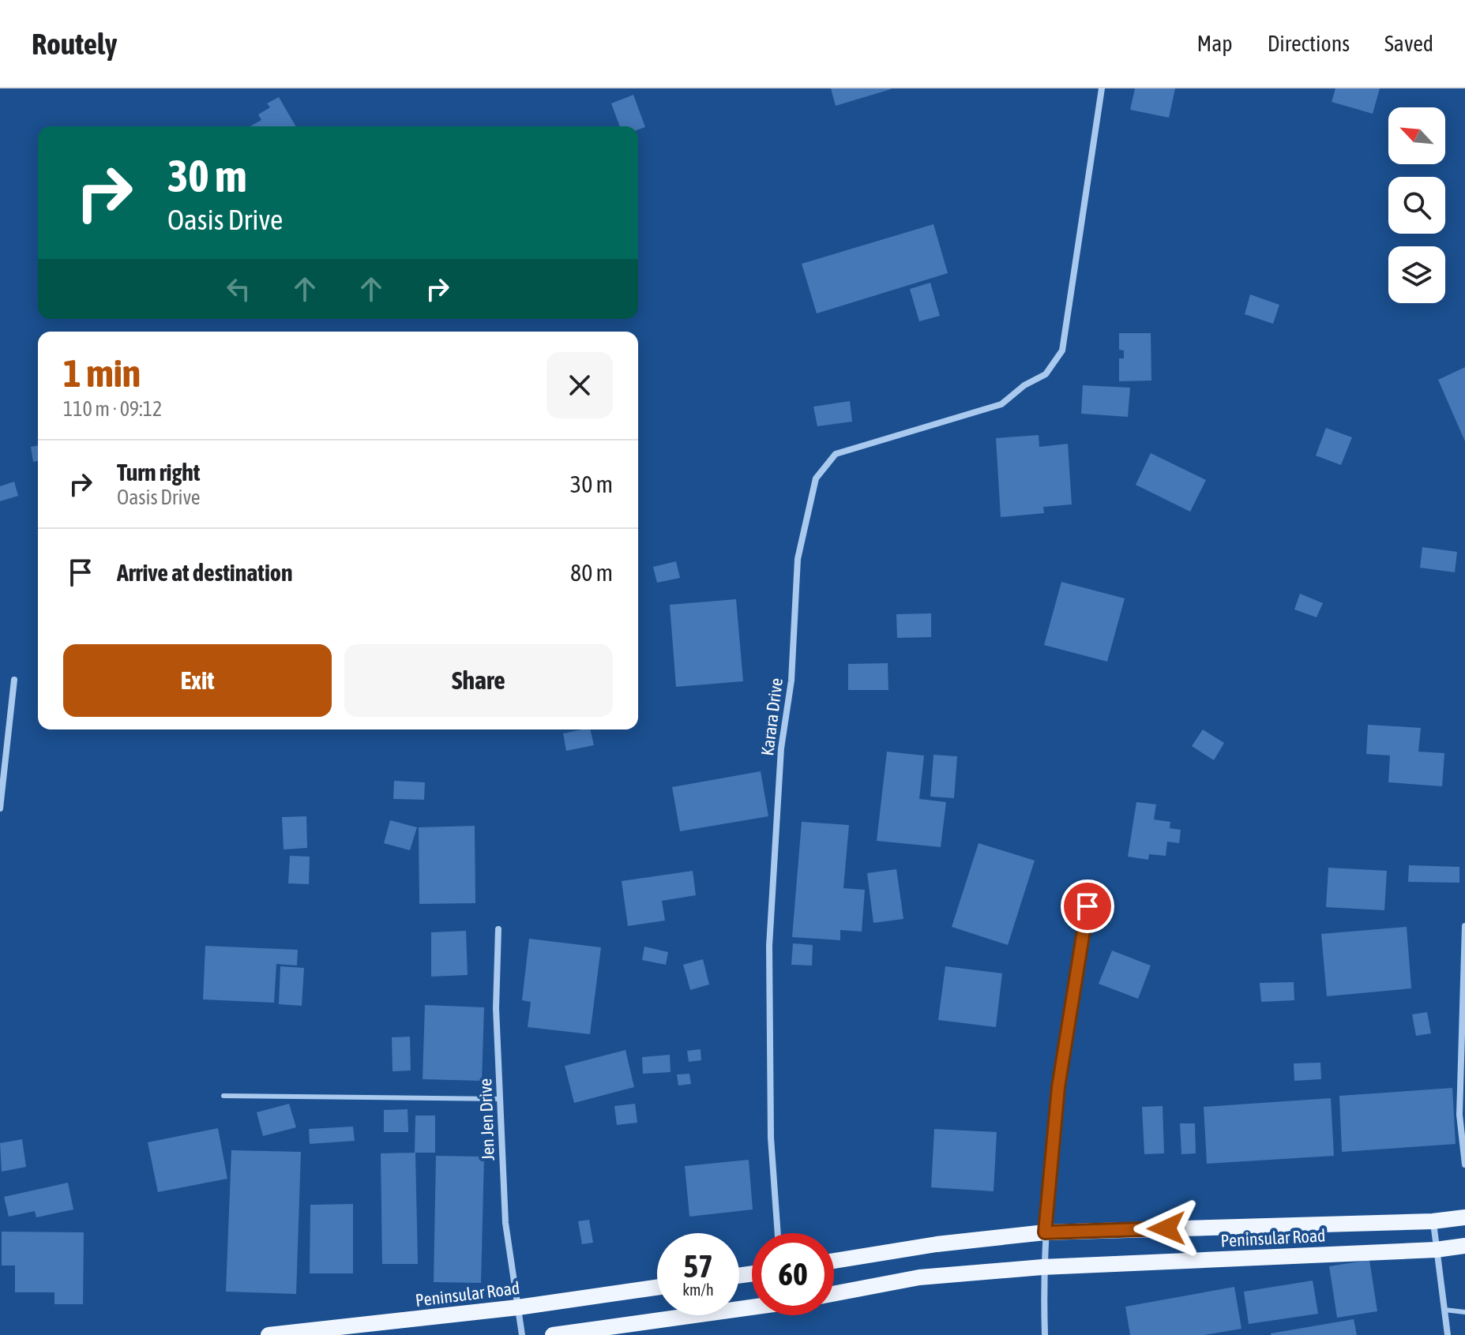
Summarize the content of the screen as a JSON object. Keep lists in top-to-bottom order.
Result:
{
  "streets": {
    "main road": ["Peninsular Road"],
    "street": ["Karara Drive", "Jen Jen Drive"]
  },
  "crossings": [
    ["Jen Jen Drive", "Peninsular Road"]
  ],
  "north": "top left",
  "page": {
    "header": "Routely",
    "nav": ["Map", "Directions", "Saved"],
    "turn": ["30 m", "Oasis Drive"],
    "heading": ["1 min", "110 m · 09:12"],
    "list": [
      {
        "name": "Turn right",
        "note": "Oasis Drive",
        "value": "30 m"
      },
      {
        "name": "Arrive at destination",
        "value": "80 m"
      }
    ],
    "buttons": ["Exit", "Share"],
    "speed": "57 km/h",
    "limit": "60"
  }
}
